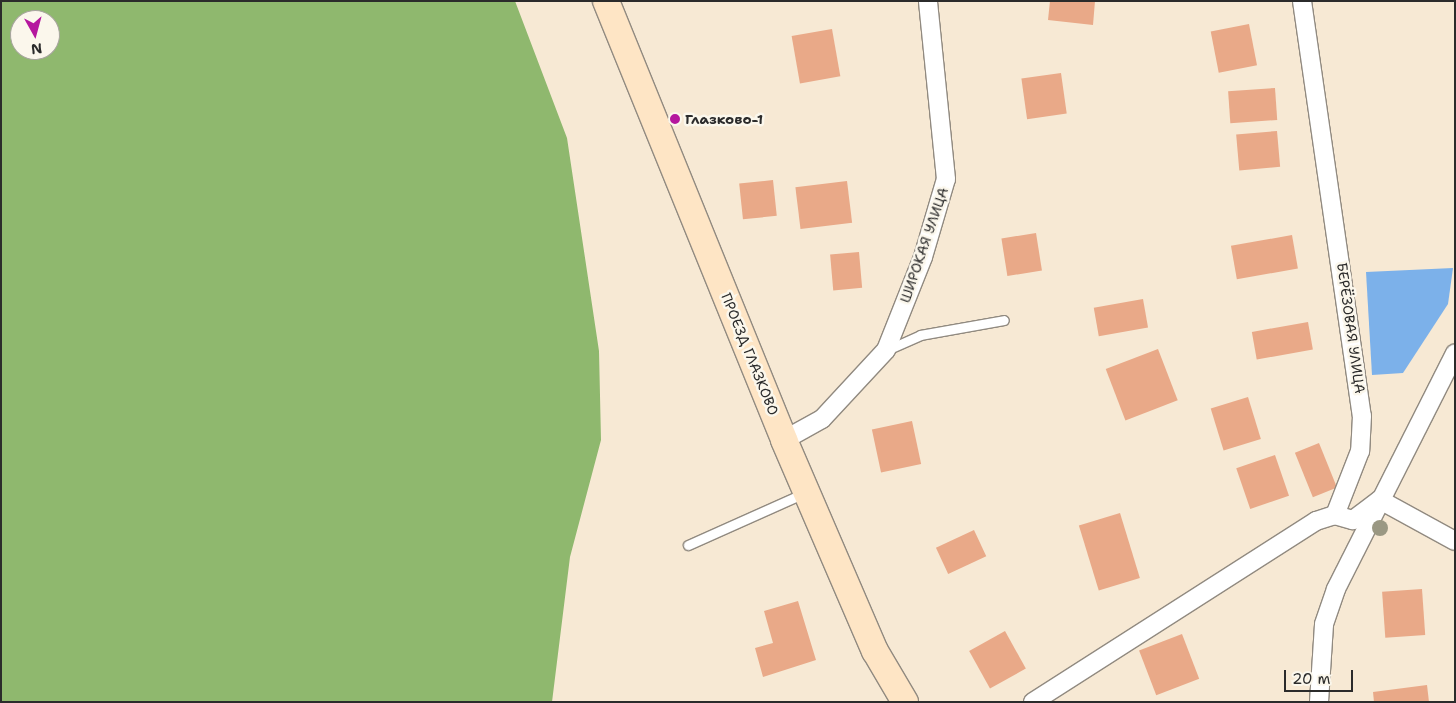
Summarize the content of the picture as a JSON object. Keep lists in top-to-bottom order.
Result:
{
  "streets": {
    "main road": ["ПРОЕЗД ГЛАЗКОВО"],
    "street": ["ШИРОКАЯ УЛИЦА", "БЕРЁЗОВАЯ УЛИЦА"]
  },
  "crossings": [
    ["ШИРОКАЯ УЛИЦА", "ПРОЕЗД ГЛАЗКОВО"]
  ],
  "places": ["Глазково-1"],
  "scale_bar": "20 m",
  "north": "bottom"
}
